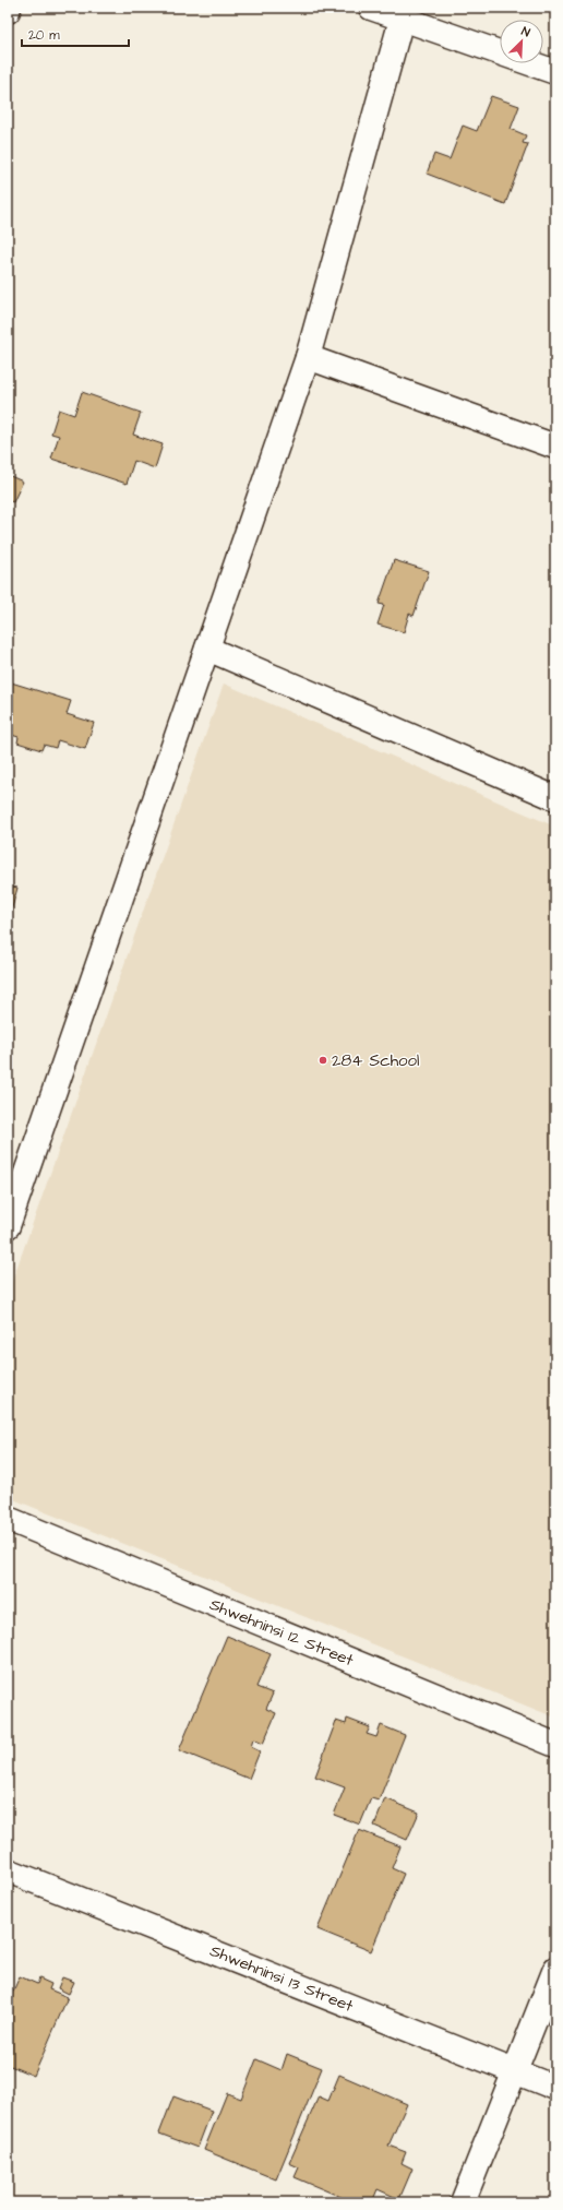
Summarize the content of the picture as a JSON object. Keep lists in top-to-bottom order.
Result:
{
  "streets": {
    "street": ["Shwehninsi 12 Street", "Shwehninsi 13 Street"]
  },
  "places": ["284 School"],
  "scale_bar": "20 m",
  "north": "top right"
}
